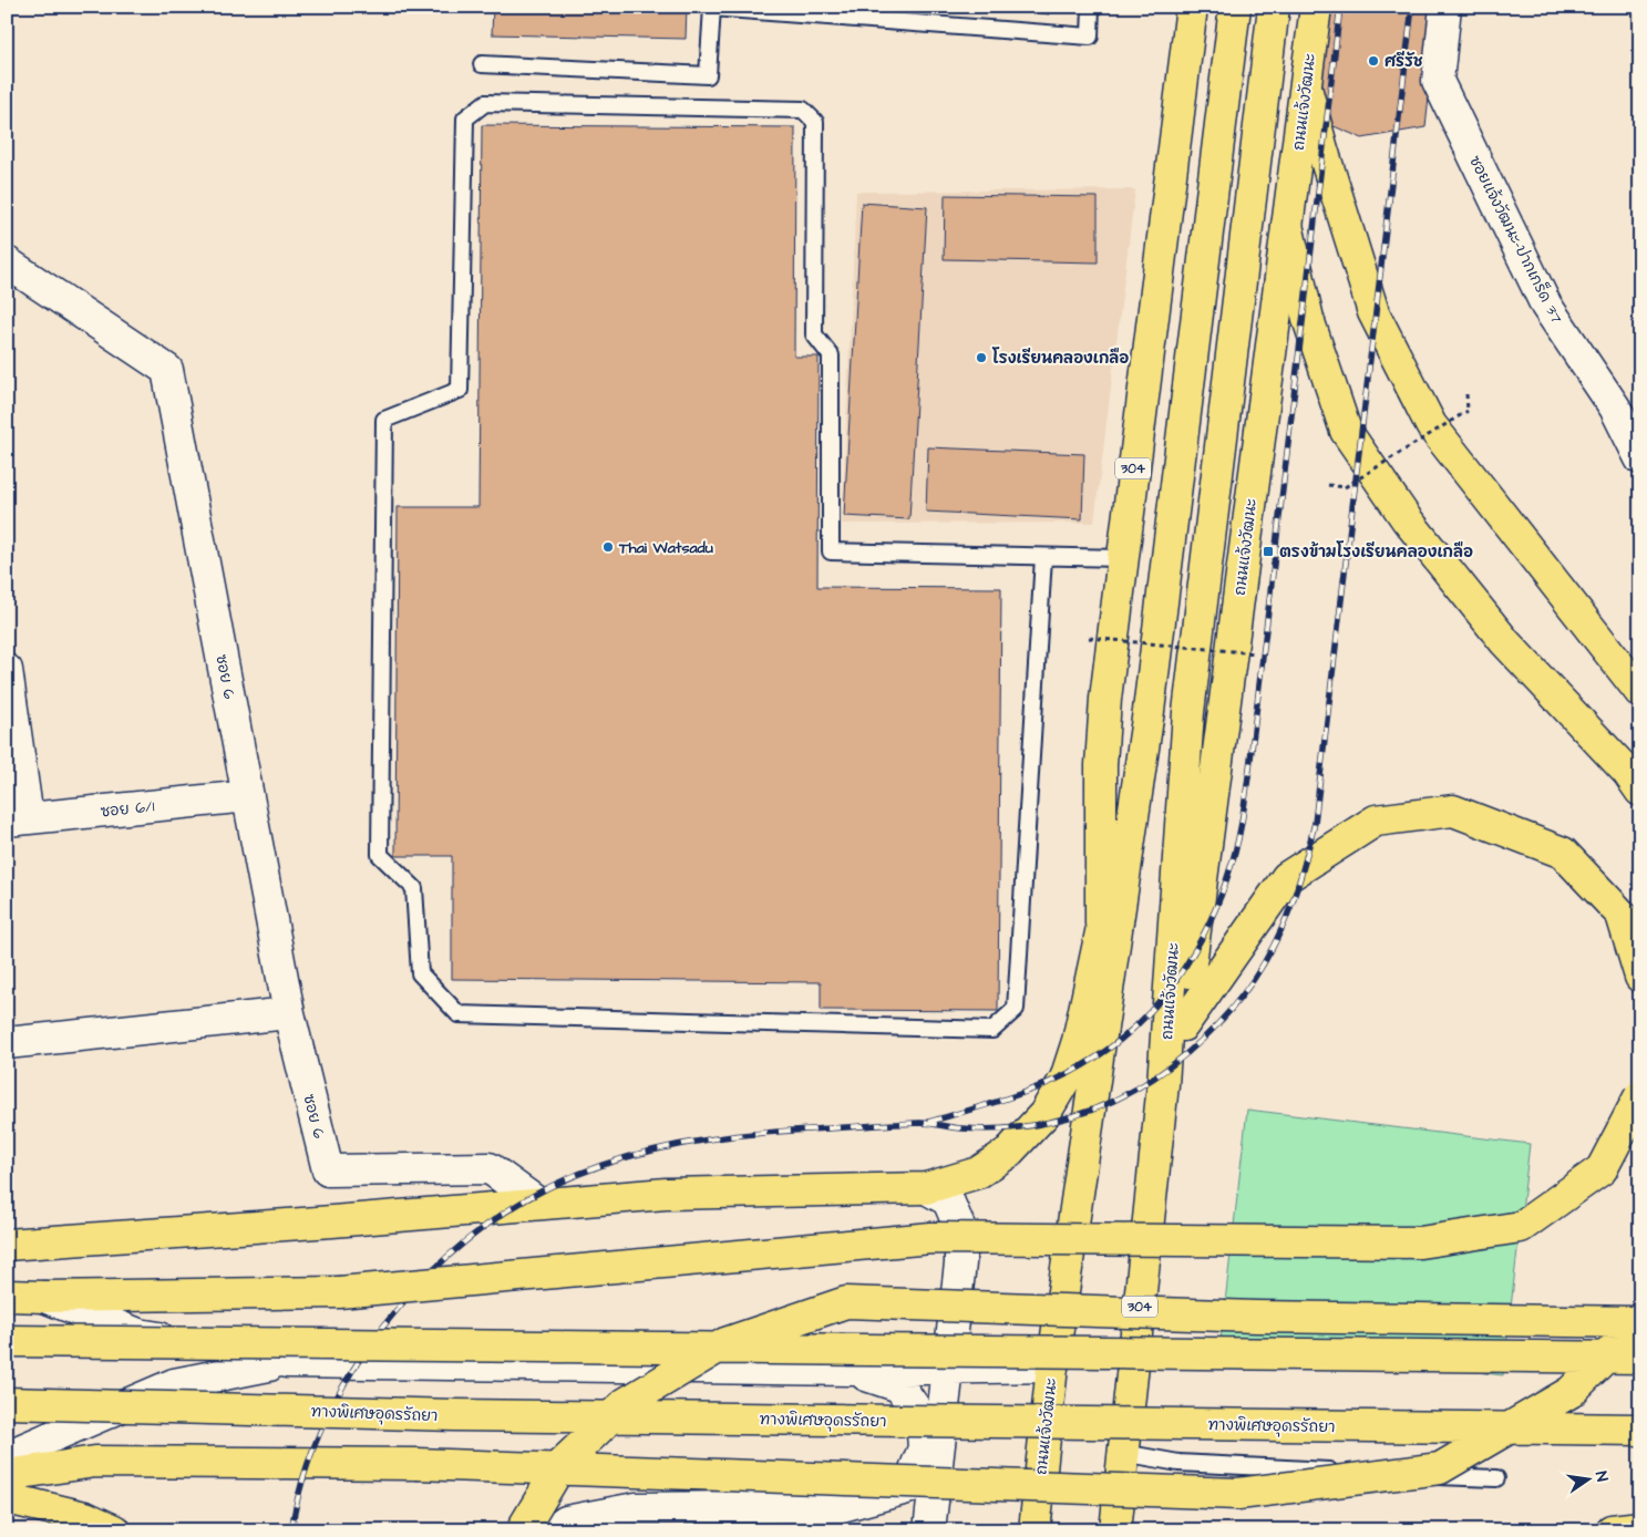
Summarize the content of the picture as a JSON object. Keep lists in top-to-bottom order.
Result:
{
  "streets": {
    "main road": ["ถนนแจ้งวัฒนะ", "304", "ทางพิเศษอุดรรัถยา"],
    "street": ["ซอยแจ้งวัฒนะ-ปากเกร็ด 37", "ซอย 6", "ซอย 6/1"]
  },
  "crossings": [
    ["ซอย 6", "ซอย 6/1"]
  ],
  "places": {
    "other": ["ศรีรัช", "โรงเรียนคลองเกลือ", "Thai Watsadu"],
    "transit": ["ตรงข้ามโรงเรียนคลองเกลือ"]
  },
  "north": "right"
}
